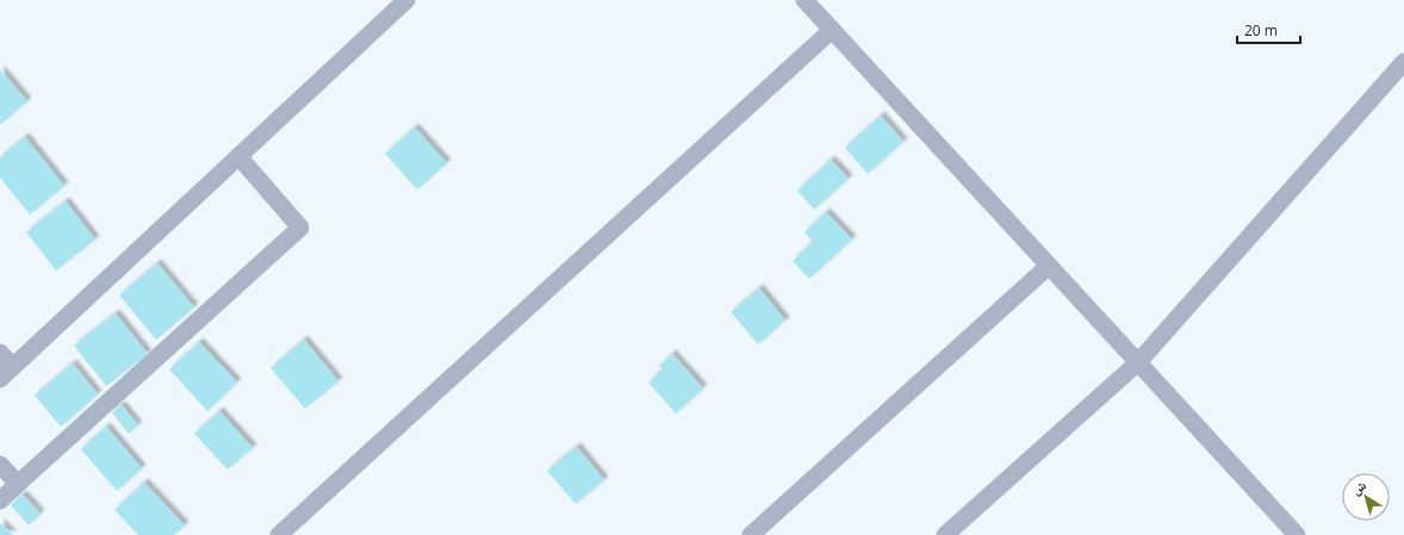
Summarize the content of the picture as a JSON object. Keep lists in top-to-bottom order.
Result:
{
  "scale_bar": "20 m",
  "north": "top left"
}
